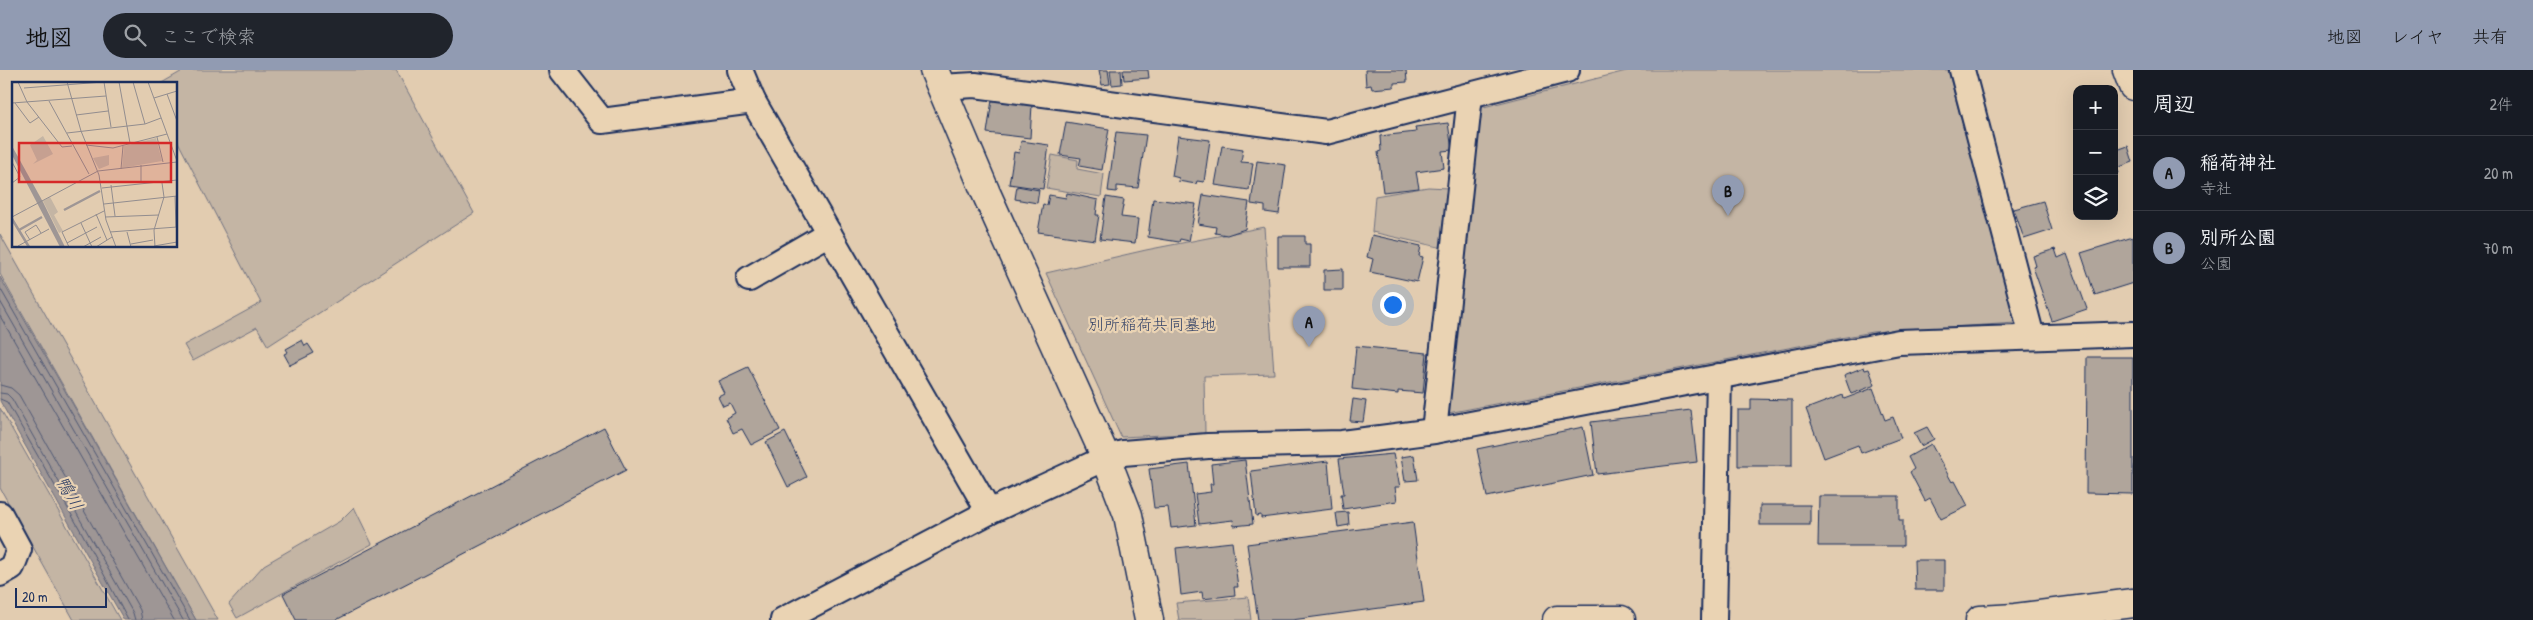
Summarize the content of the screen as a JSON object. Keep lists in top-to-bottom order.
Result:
{
  "water": ["鴨川"],
  "parks": ["別所稲荷共同墓地"],
  "scale_bar": "20 m",
  "page": {
    "header": "地図",
    "search": "ここで検索",
    "nav": ["地図", "レイヤ", "共有"],
    "heading": ["周辺", "2件"],
    "map_buttons": ["+", "−"],
    "list": [
      {
        "mark": "A",
        "name": "稲荷神社",
        "note": "寺社",
        "value": "20 m"
      },
      {
        "mark": "B",
        "name": "別所公園",
        "note": "公園",
        "value": "70 m"
      }
    ],
    "pins": ["B", "A"],
    "scale": "20 m"
  }
}
